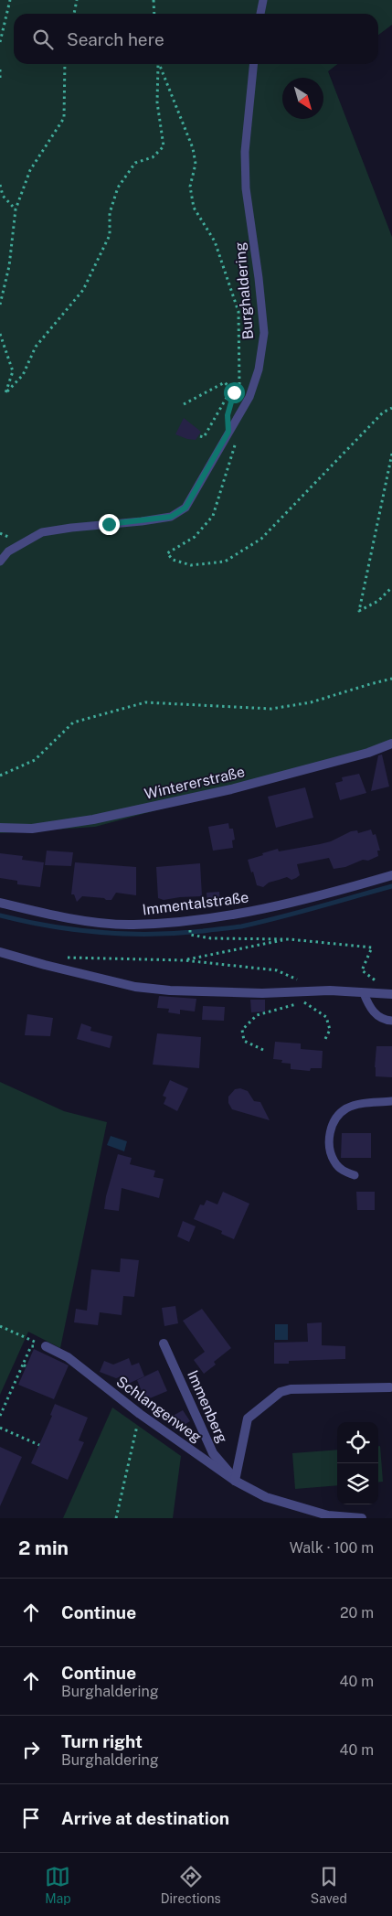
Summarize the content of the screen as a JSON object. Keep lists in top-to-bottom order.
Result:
{
  "streets": {
    "street": [
      "Wintererstraße",
      "Immentalstraße",
      "Immenberg",
      "Schlangenweg"
    ],
    "lane": ["Burghaldering"]
  },
  "crossings": [
    ["Immenberg", "Schlangenweg"]
  ],
  "north": "bottom right",
  "page": {
    "search": "Search here",
    "heading": ["2 min", "Walk · 100 m"],
    "list": [
      ["Continue", "20 m"],
      ["Continue", "Burghaldering", "40 m"],
      ["Turn right", "Burghaldering", "40 m"],
      "Arrive at destination"
    ],
    "nav": ["Map", "Directions", "Saved"]
  }
}
